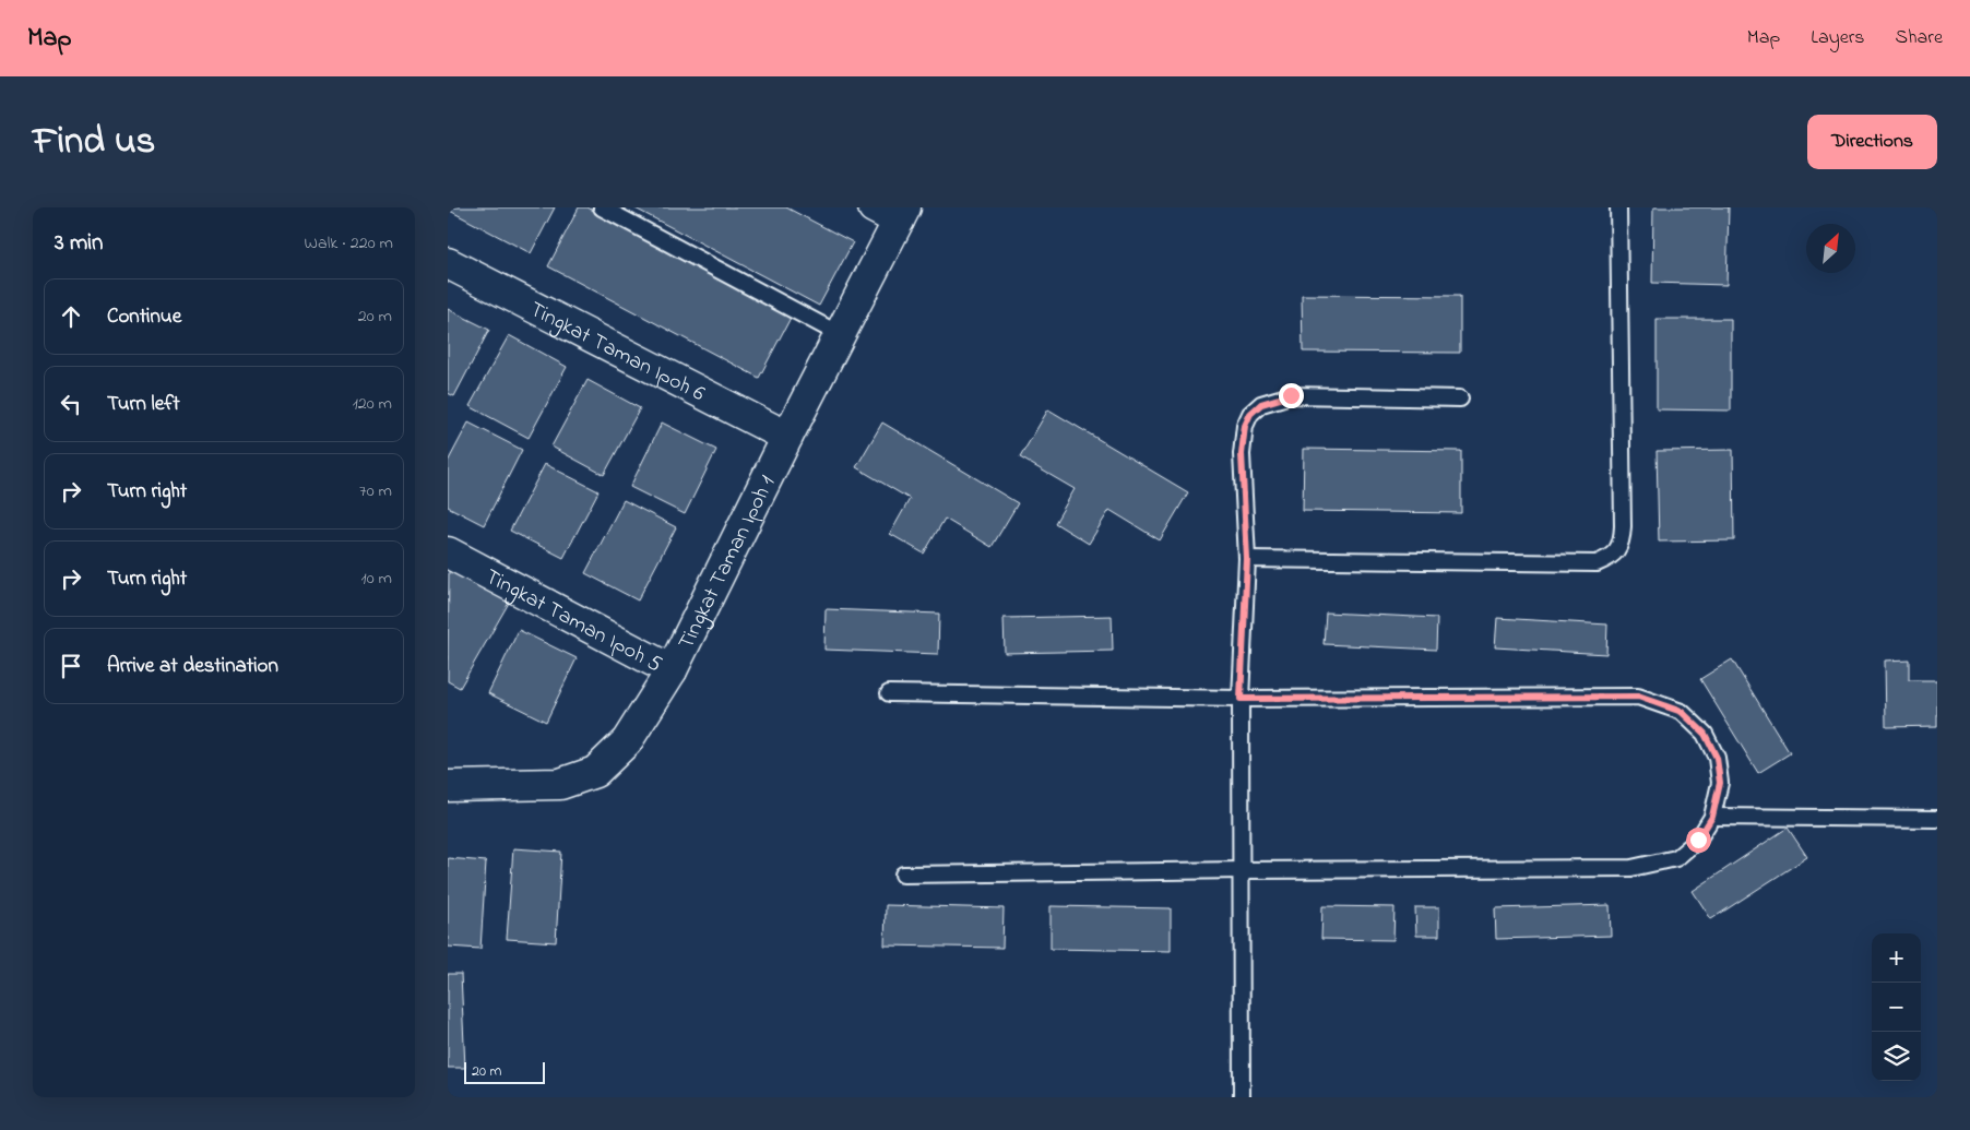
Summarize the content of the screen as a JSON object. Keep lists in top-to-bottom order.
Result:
{
  "streets": {
    "street": ["Tingkat Taman Ipoh 6", "Tingkat Taman Ipoh 1", "Tingkat Taman Ipoh 5"]
  },
  "crossings": [
    ["Tingkat Taman Ipoh 6", "Tingkat Taman Ipoh 1"],
    ["Tingkat Taman Ipoh 1", "Tingkat Taman Ipoh 5"]
  ],
  "scale_bar": "20 m",
  "north": "top right",
  "page": {
    "header": "Map",
    "nav": ["Map", "Layers", "Share"],
    "title": "Find us",
    "buttons": "Directions",
    "heading": ["3 min", "Walk · 220 m"],
    "list": [
      ["Continue", "20 m"],
      ["Turn left", "120 m"],
      ["Turn right", "70 m"],
      ["Turn right", "10 m"],
      "Arrive at destination"
    ],
    "map_buttons": ["+", "−"],
    "scale": "20 m"
  }
}
